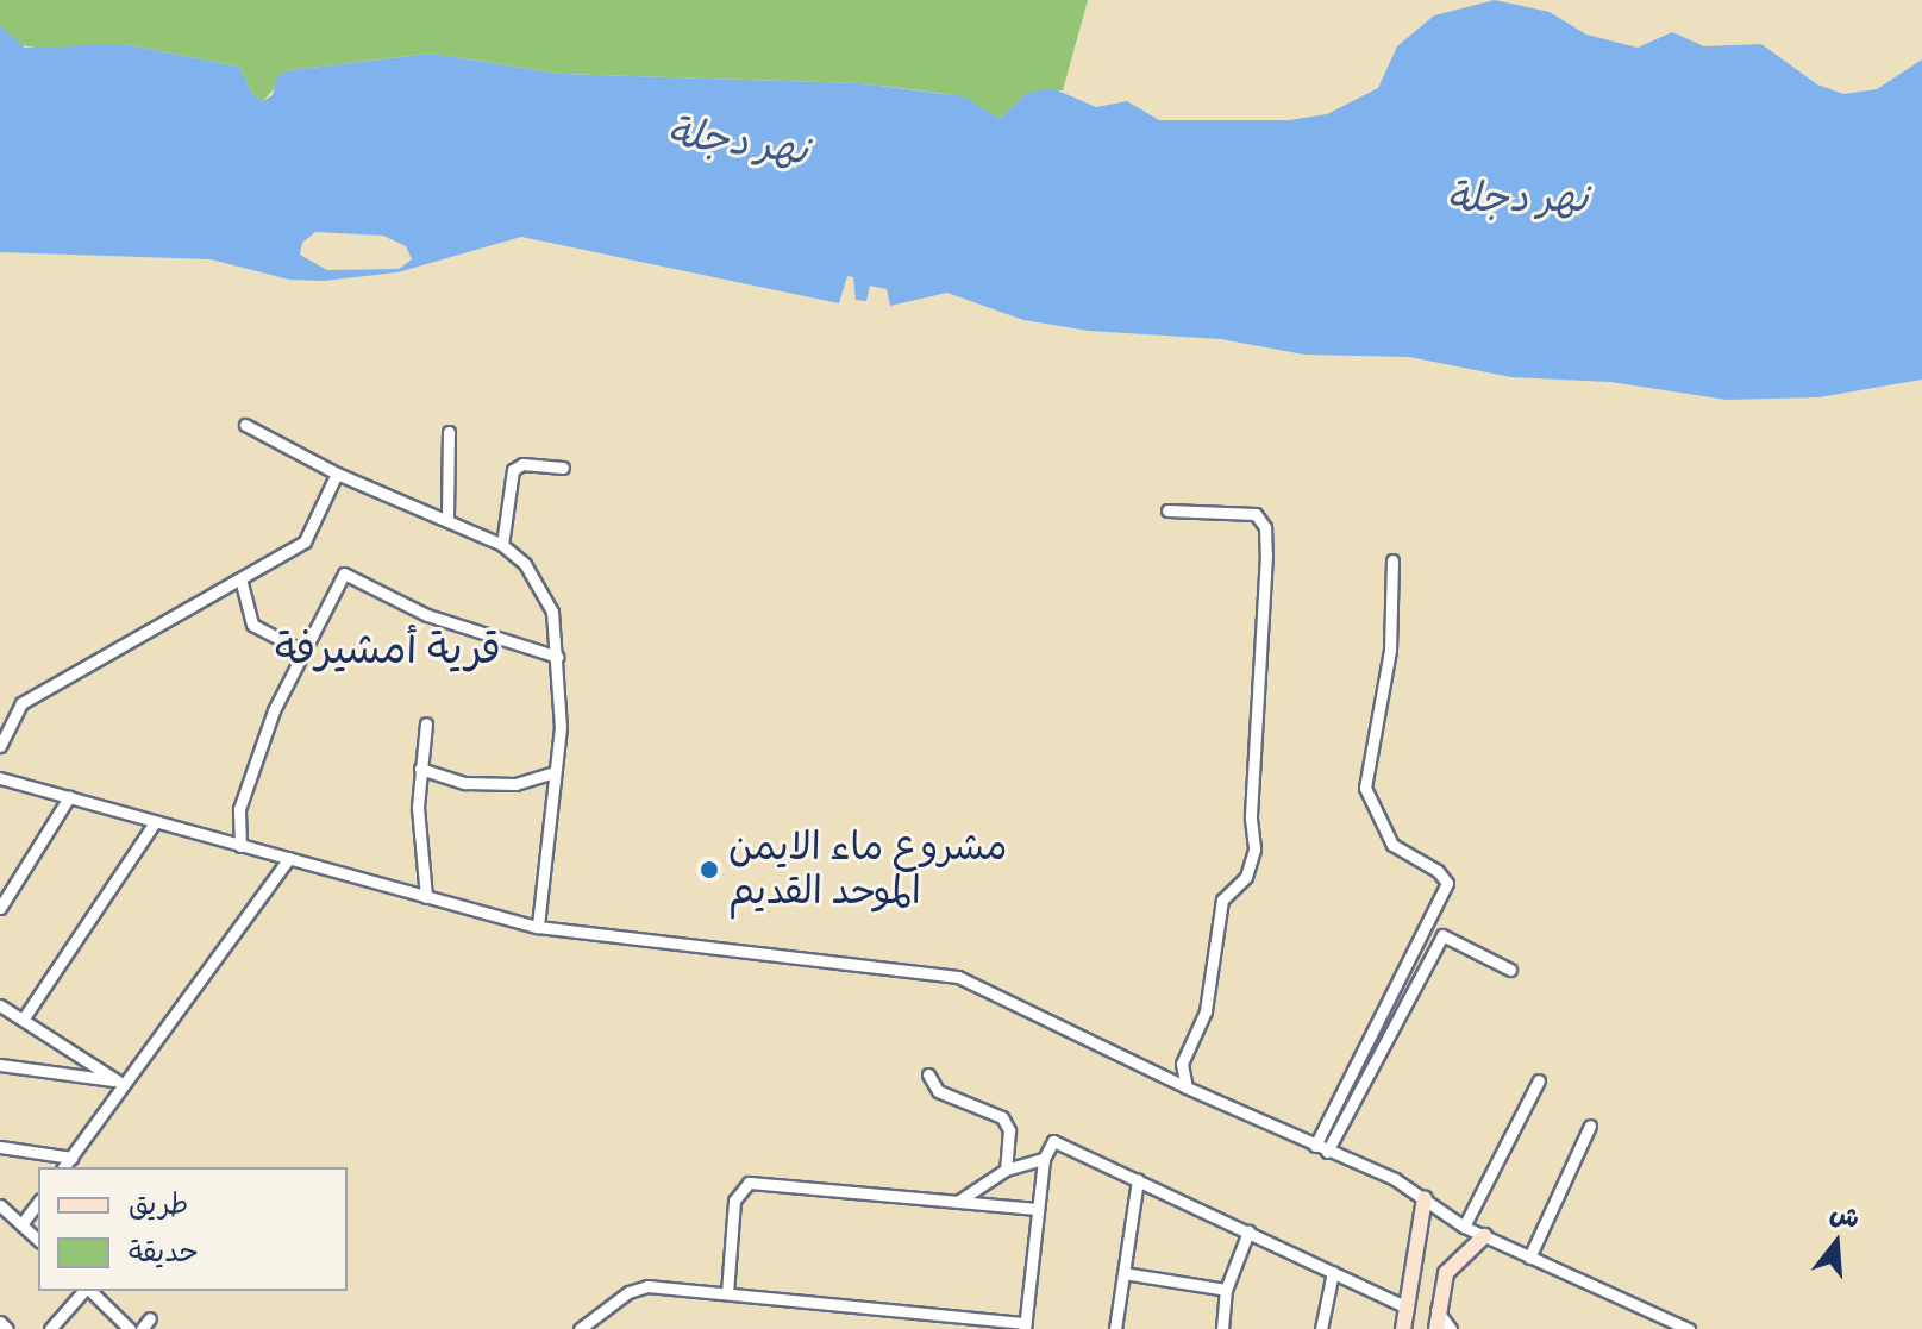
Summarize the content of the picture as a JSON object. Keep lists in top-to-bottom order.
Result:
{
  "districts": ["قرية أمشيرفة"],
  "water": ["نهر دجلة"],
  "places": ["مشروع ماء الايمن الموحد القديم"],
  "legend": ["طريق", "حديقة"],
  "north": "top"
}
